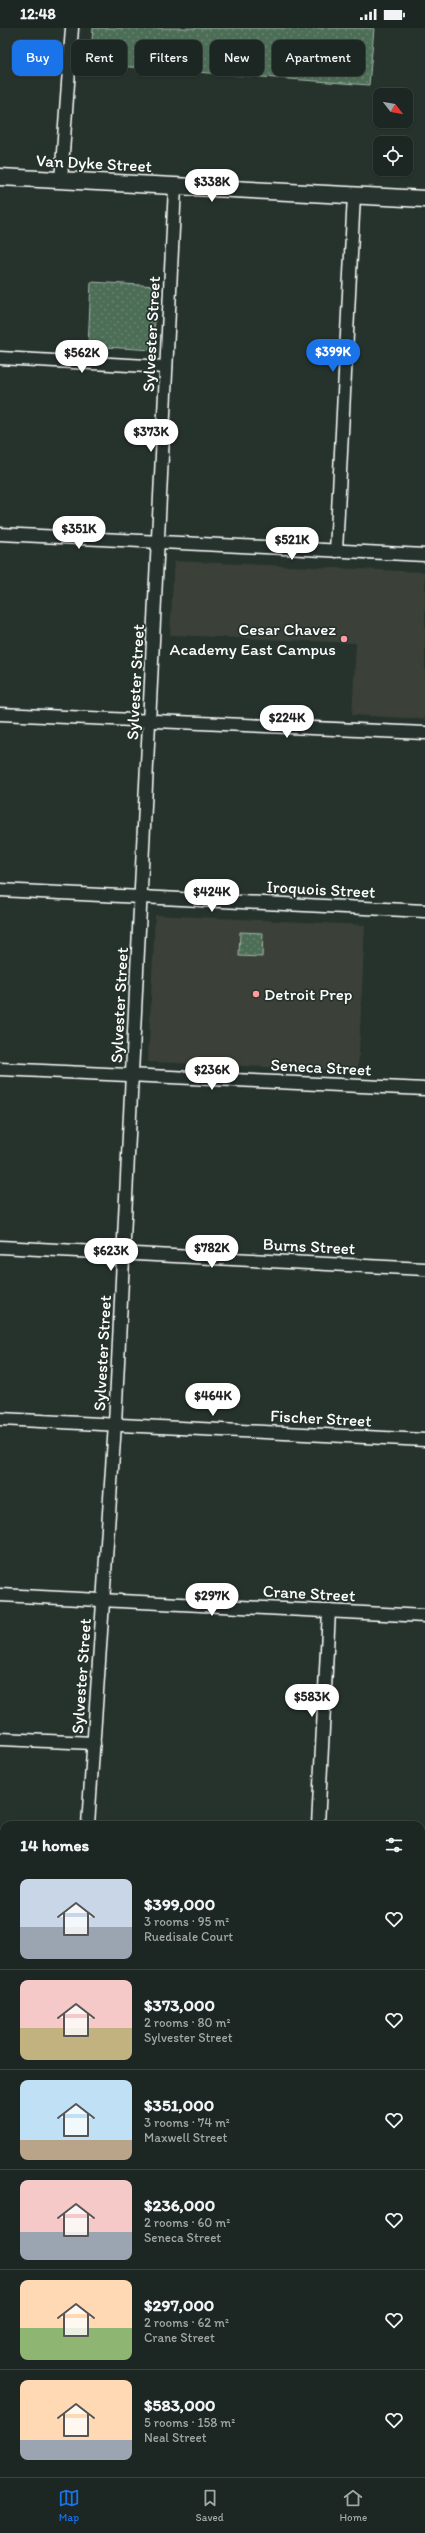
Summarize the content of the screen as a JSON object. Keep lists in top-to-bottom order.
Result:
{
  "streets": {
    "main road": ["Van Dyke Street"],
    "street": [
      "Sylvester Street",
      "Iroquois Street",
      "Seneca Street",
      "Burns Street",
      "Fischer Street",
      "Crane Street"
    ]
  },
  "crossings": [
    ["Van Dyke Street", "Sylvester Street"],
    ["Sylvester Street", "Iroquois Street"],
    ["Sylvester Street", "Seneca Street"],
    ["Sylvester Street", "Burns Street"],
    ["Sylvester Street", "Fischer Street"],
    ["Sylvester Street", "Crane Street"]
  ],
  "places": ["Cesar Chavez Academy East Campus", "Detroit Prep"],
  "north": "bottom right",
  "page": {
    "status": "12:48",
    "chip": [
      "Buy",
      "Rent",
      "Filters",
      "New",
      "Apartment"
    ],
    "price": [
      "$338K",
      "$399K",
      "$562K",
      "$373K",
      "$351K",
      "$521K",
      "$224K",
      "$424K",
      "$236K",
      "$782K",
      "$623K",
      "$464K",
      "$297K",
      "$583K"
    ],
    "heading": "14 homes",
    "list": [
      {
        "name": "$399,000",
        "note": "3 rooms · 95 m² · Ruedisale Court"
      },
      {
        "name": "$373,000",
        "note": "2 rooms · 80 m² · Sylvester Street"
      },
      {
        "name": "$351,000",
        "note": "3 rooms · 74 m² · Maxwell Street"
      },
      {
        "name": "$236,000",
        "note": "2 rooms · 60 m² · Seneca Street"
      },
      {
        "name": "$297,000",
        "note": "2 rooms · 62 m² · Crane Street"
      },
      {
        "name": "$583,000",
        "note": "5 rooms · 158 m² · Neal Street"
      }
    ],
    "tabs": ["Map", "Saved", "Home"]
  }
}
